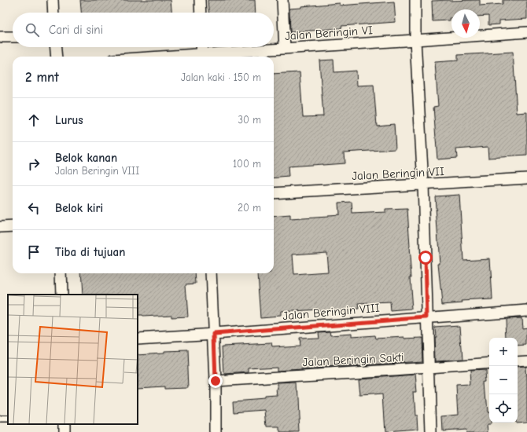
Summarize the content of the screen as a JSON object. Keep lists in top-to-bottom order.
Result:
{
  "streets": {
    "street": [
      "Jalan Beringin VI",
      "Jalan Beringin VII",
      "Jalan Beringin VIII",
      "Jalan Beringin Sakti"
    ]
  },
  "north": "bottom",
  "page": {
    "search": "Cari di sini",
    "heading": ["2 mnt", "Jalan kaki · 150 m"],
    "list": [
      ["Lurus", "30 m"],
      ["Belok kanan", "Jalan Beringin VIII", "100 m"],
      ["Belok kiri", "20 m"],
      "Tiba di tujuan"
    ],
    "map_buttons": ["+", "−"]
  }
}
